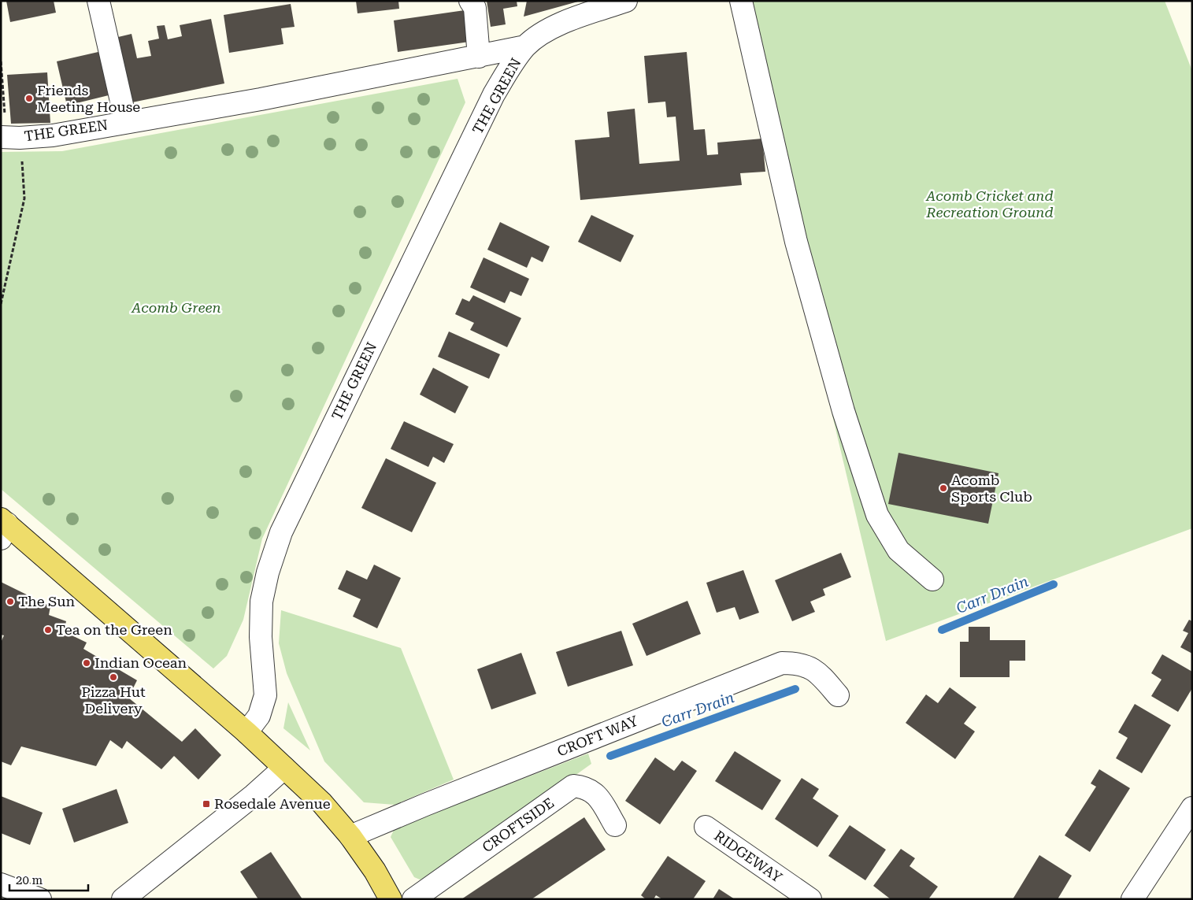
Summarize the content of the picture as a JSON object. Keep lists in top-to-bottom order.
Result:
{
  "streets": {
    "street": [
      "THE GREEN",
      "CROFT WAY",
      "CROFTSIDE",
      "RIDGEWAY"
    ]
  },
  "water": ["Carr Drain"],
  "parks": ["Acomb Cricket and Recreation Ground", "Acomb Green"],
  "places": {
    "other": [
      "Friends Meeting House",
      "Acomb Sports Club",
      "The Sun",
      "Tea on the Green",
      "Indian Ocean",
      "Pizza Hut Delivery"
    ],
    "transit": ["Rosedale Avenue"]
  },
  "scale_bar": "20 m"
}
